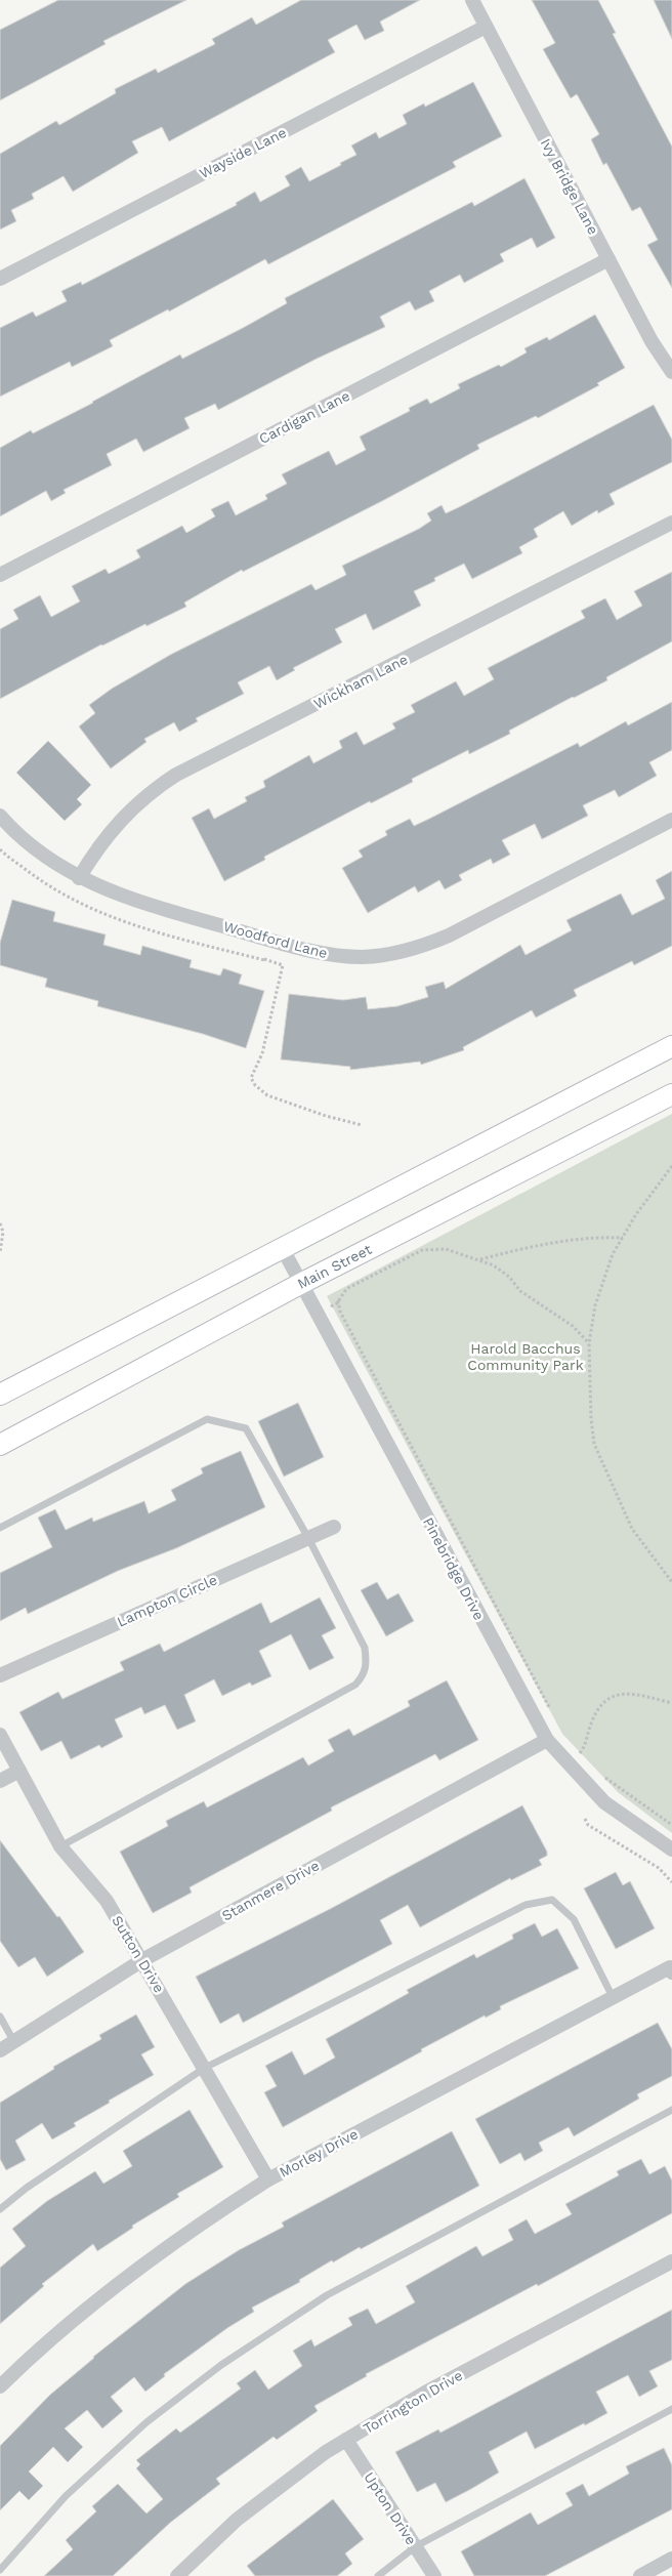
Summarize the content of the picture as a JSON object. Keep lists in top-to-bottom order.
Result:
{
  "streets": {
    "main road": ["Main Street"],
    "street": [
      "Wayside Lane",
      "Ivy Bridge Lane",
      "Cardigan Lane",
      "Wickham Lane",
      "Woodford Lane",
      "Pinebridge Drive",
      "Lampton Circle",
      "Stanmere Drive",
      "Sutton Drive",
      "Morley Drive",
      "Torrington Drive",
      "Upton Drive"
    ]
  },
  "crossings": [
    ["Wayside Lane", "Ivy Bridge Lane"],
    ["Ivy Bridge Lane", "Cardigan Lane"],
    ["Wickham Lane", "Woodford Lane"],
    ["Main Street", "Pinebridge Drive"],
    ["Pinebridge Drive", "Stanmere Drive"],
    ["Stanmere Drive", "Sutton Drive"],
    ["Sutton Drive", "Morley Drive"],
    ["Torrington Drive", "Upton Drive"]
  ],
  "parks": ["Harold Bacchus Community Park"]
}
